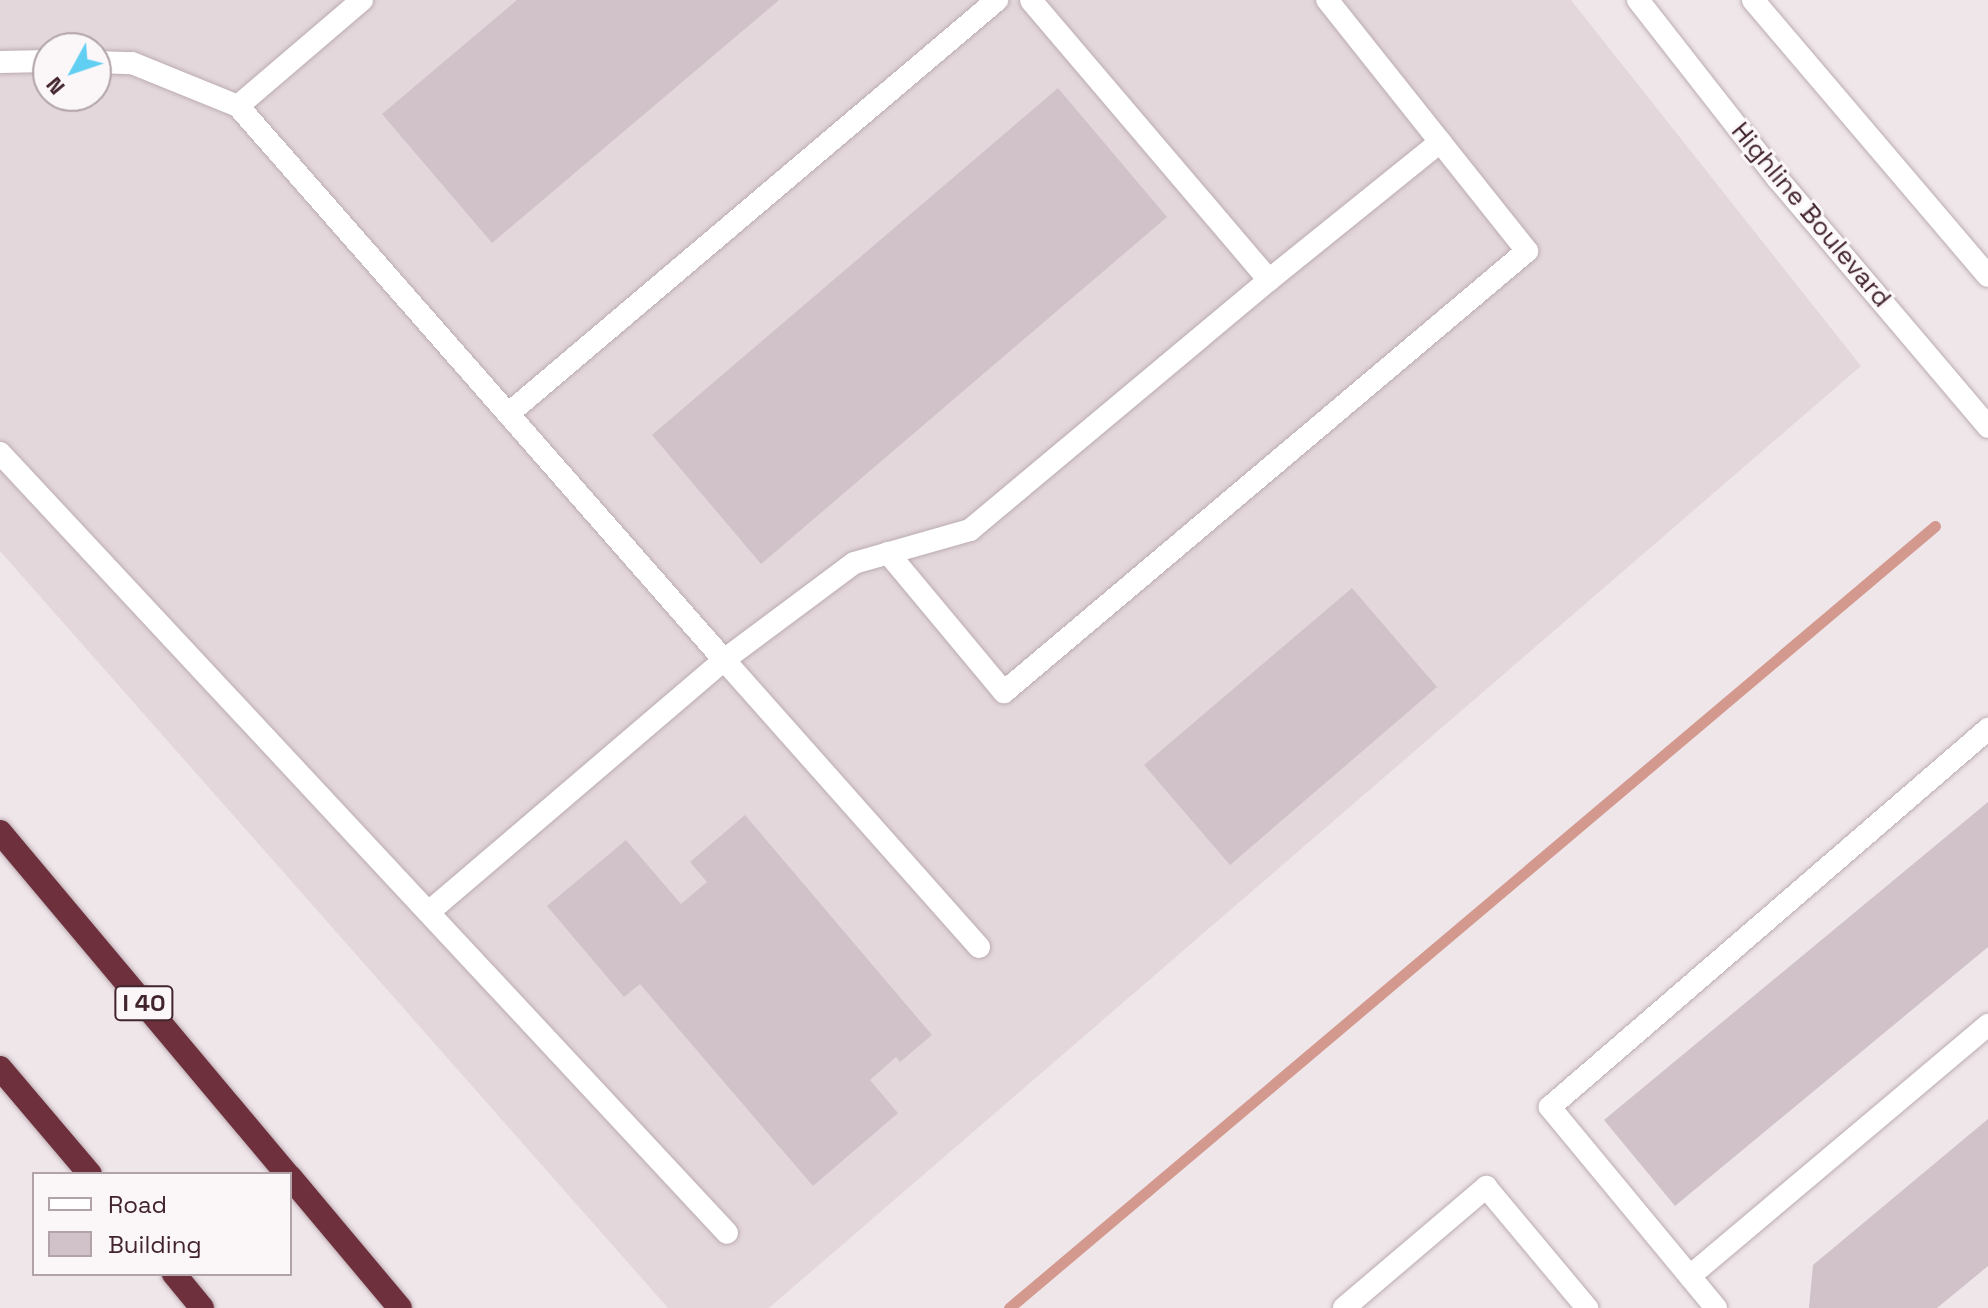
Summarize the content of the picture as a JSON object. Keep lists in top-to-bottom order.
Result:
{
  "streets": {
    "highway": ["I 40"],
    "street": ["Highline Boulevard"]
  },
  "legend": ["Road", "Building"],
  "north": "bottom left"
}
